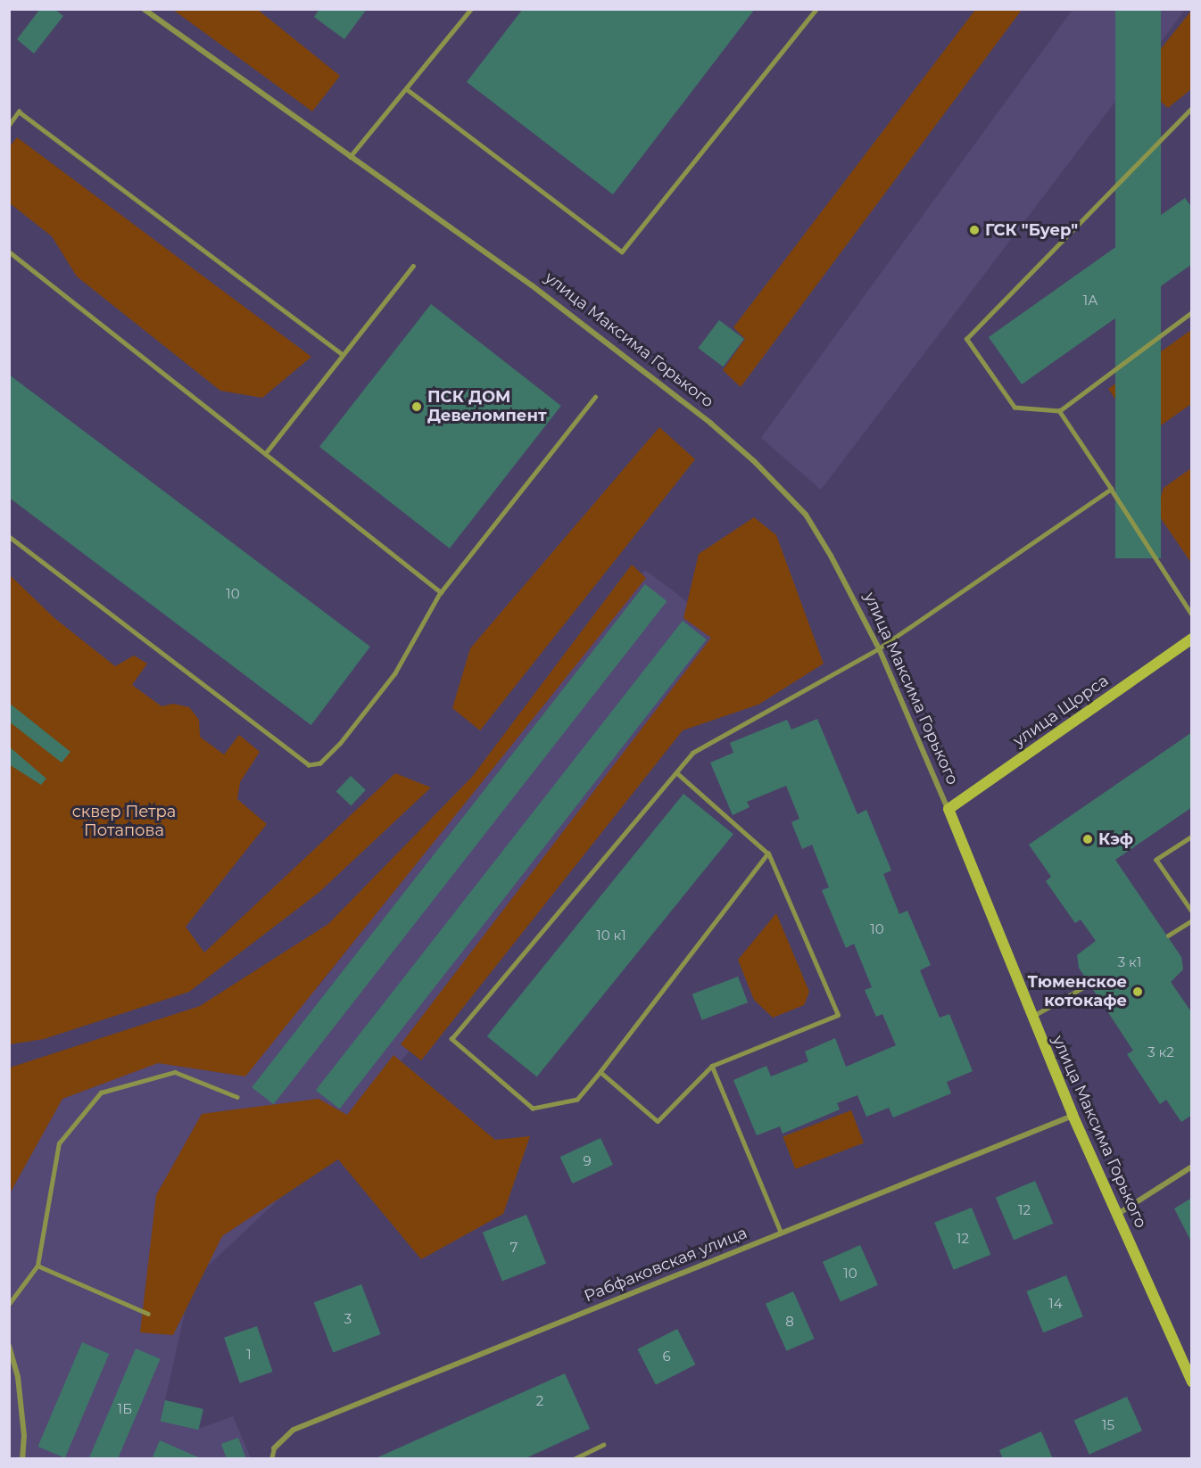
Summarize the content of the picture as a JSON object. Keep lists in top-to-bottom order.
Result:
{
  "streets": {
    "street": ["улица Максима Горького", "улица Щорса", "Рабфаковская улица"]
  },
  "crossings": [
    ["улица Максима Горького", "улица Щорса"],
    ["улица Максима Горького", "Рабфаковская улица"]
  ],
  "parks": ["сквер Петра Потапова"],
  "places": [
    "ГСК \"Буер\"",
    "ПСК ДОМ Девеломпент",
    "Кэф",
    "Тюменское котокафе"
  ],
  "house_numbers": [
    "1А",
    "10",
    "10",
    "10 к1",
    "3 к1",
    "3 к2",
    "9",
    "12",
    "12",
    "7",
    "10",
    "14",
    "3",
    "8",
    "1",
    "6",
    "2",
    "1Б",
    "15"
  ]
}
